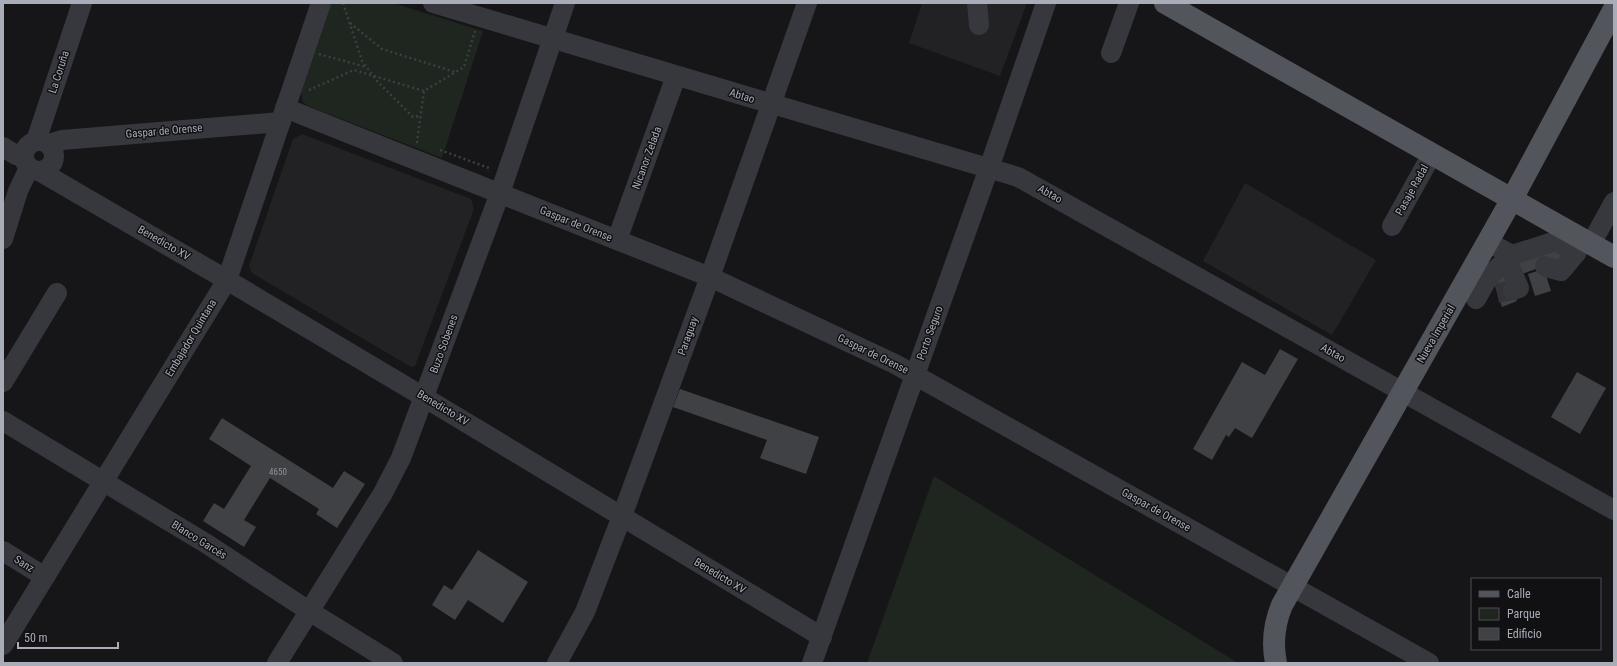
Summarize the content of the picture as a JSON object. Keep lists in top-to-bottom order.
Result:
{
  "streets": {
    "main road": ["Nueva Imperial"],
    "street": [
      "La Coruña",
      "Abtao",
      "Gaspar de Orense",
      "Nicanor Zelada",
      "Pasaje Radal",
      "Benedicto XV",
      "Porto Seguro",
      "Paraguay",
      "Embajador Quintana",
      "Buzo Sobenes",
      "Blanco Garcés",
      "Sanz"
    ]
  },
  "crossings": [
    ["La Coruña", "Gaspar de Orense"],
    ["La Coruña", "Benedicto XV"],
    ["Abtao", "Nicanor Zelada"],
    ["Abtao", "Porto Seguro"],
    ["Abtao", "Nueva Imperial"],
    ["Abtao", "Paraguay"],
    ["Abtao", "Buzo Sobenes"],
    ["Gaspar de Orense", "Nicanor Zelada"],
    ["Gaspar de Orense", "Benedicto XV"],
    ["Gaspar de Orense", "Porto Seguro"],
    ["Gaspar de Orense", "Nueva Imperial"],
    ["Gaspar de Orense", "Paraguay"],
    ["Gaspar de Orense", "Embajador Quintana"],
    ["Gaspar de Orense", "Buzo Sobenes"],
    ["Benedicto XV", "Porto Seguro"],
    ["Benedicto XV", "Paraguay"],
    ["Benedicto XV", "Embajador Quintana"],
    ["Benedicto XV", "Buzo Sobenes"],
    ["Embajador Quintana", "Blanco Garcés"],
    ["Embajador Quintana", "Sanz"],
    ["Buzo Sobenes", "Blanco Garcés"]
  ],
  "house_numbers": ["4650"],
  "legend": ["Calle", "Parque", "Edificio"],
  "scale_bar": "50 m"
}
